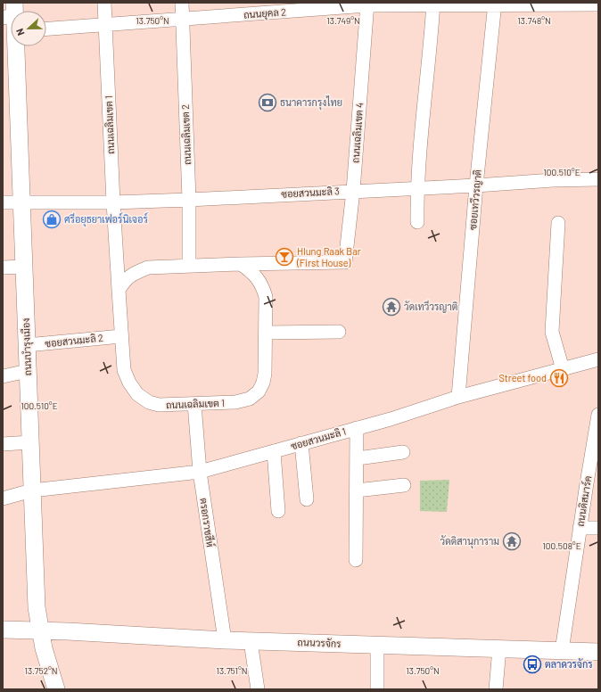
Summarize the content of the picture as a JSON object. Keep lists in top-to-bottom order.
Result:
{
  "streets": {
    "main road": ["ถนนบำรุงเมือง", "ถนนวรจักร"],
    "street": [
      "ถนนยุคล 2",
      "ถนนเฉลิมเขต 1",
      "ถนนเฉลิมเขต 4",
      "ถนนเฉลิมเขต 2",
      "ซอยสวนมะลิ 3",
      "ซอยเทวีวรญาติ",
      "ซอยสวนมะลิ 2",
      "ซอยสวนมะลิ 1",
      "ถนนดิสมาร์ค",
      "ตรอกราชสีห์"
    ]
  },
  "crossings": [
    ["ถนนยุคล 2", "ถนนเฉลิมเขต 1"],
    ["ถนนยุคล 2", "ถนนเฉลิมเขต 4"],
    ["ถนนยุคล 2", "ถนนเฉลิมเขต 2"],
    ["ถนนยุคล 2", "ซอยเทวีวรญาติ"],
    ["ถนนเฉลิมเขต 1", "ถนนเฉลิมเขต 4"],
    ["ถนนเฉลิมเขต 1", "ซอยสวนมะลิ 3"],
    ["ถนนเฉลิมเขต 1", "ซอยสวนมะลิ 2"],
    ["ถนนเฉลิมเขต 1", "ตรอกราชสีห์"],
    ["ถนนเฉลิมเขต 4", "ซอยสวนมะลิ 3"],
    ["ถนนเฉลิมเขต 2", "ซอยสวนมะลิ 3"],
    ["ซอยสวนมะลิ 3", "ซอยเทวีวรญาติ"],
    ["ซอยสวนมะลิ 3", "ถนนบำรุงเมือง"],
    ["ซอยเทวีวรญาติ", "ซอยสวนมะลิ 1"],
    ["ซอยสวนมะลิ 2", "ถนนบำรุงเมือง"],
    ["ถนนบำรุงเมือง", "ซอยสวนมะลิ 1"],
    ["ถนนบำรุงเมือง", "ถนนวรจักร"],
    ["ซอยสวนมะลิ 1", "ตรอกราชสีห์"],
    ["ถนนดิสมาร์ค", "ถนนวรจักร"],
    ["ตรอกราชสีห์", "ถนนวรจักร"]
  ],
  "places": {
    "bank": ["ธนาคารกรุงไทย"],
    "shop": ["ศรีอยุธยาเฟอร์นิเจอร์"],
    "bar": ["Hlung Raak Bar (First House)"],
    "temple": ["วัดเทวีวรญาติ", "วัดดิสานุการาม"],
    "restaurant": ["Street food"],
    "bus stop": ["ตลาดวรจักร"]
  },
  "north": "left",
  "coordinates": [
    "13.748°N",
    "13.749°N",
    "13.750°N",
    "100.510°E",
    "100.508°E",
    "13.752°N",
    "13.751°N"
  ]
}
